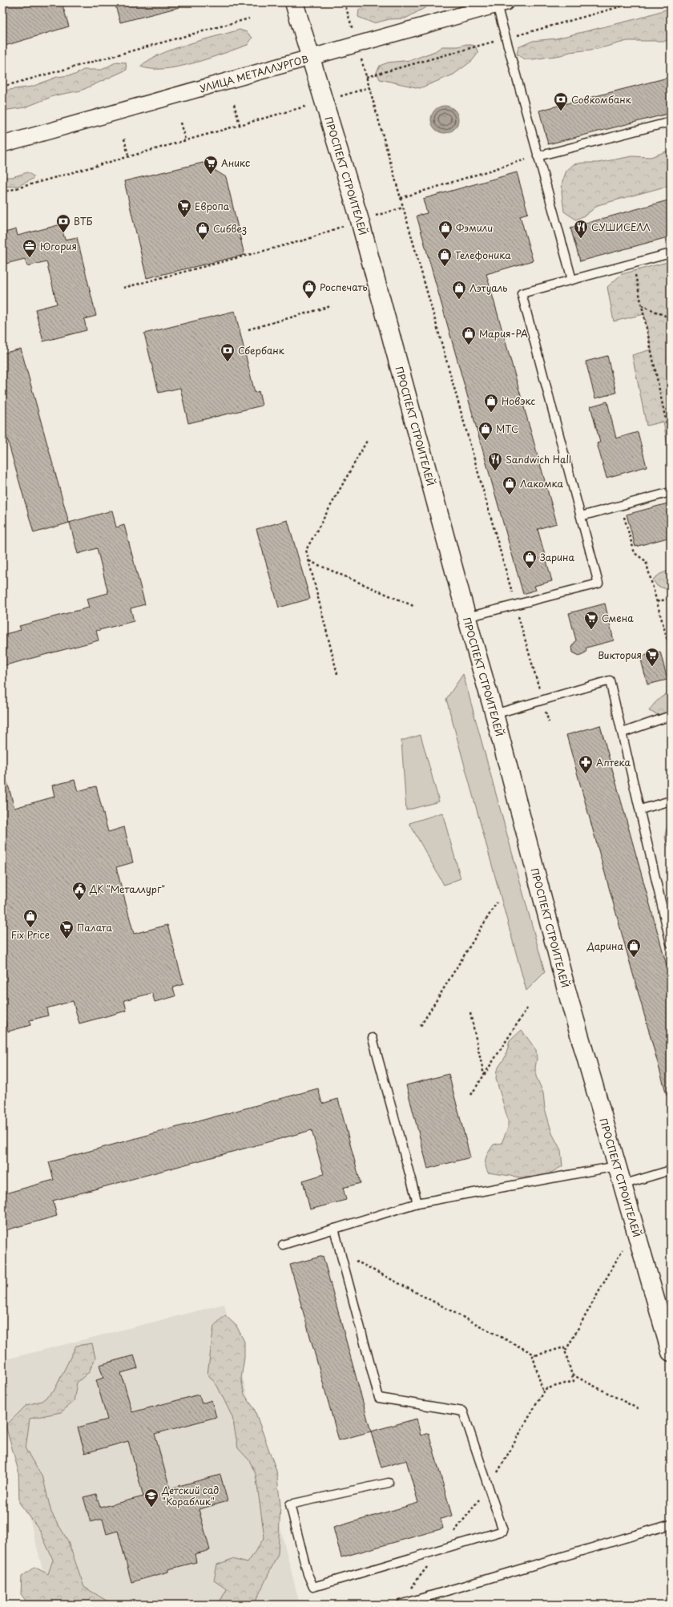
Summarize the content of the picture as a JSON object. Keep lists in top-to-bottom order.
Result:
{
  "streets": {
    "street": ["УЛИЦА МЕТАЛЛУРГОВ", "ПРОСПЕКТ СТРОИТЕЛЕЙ"]
  },
  "crossings": [
    ["УЛИЦА МЕТАЛЛУРГОВ", "ПРОСПЕКТ СТРОИТЕЛЕЙ"]
  ],
  "places": {
    "bank": ["Совкомбанк", "ВТБ", "Сбербанк"],
    "supermarket": [
      "Аникс",
      "Европа",
      "Смена",
      "Виктория",
      "Палата"
    ],
    "restaurant": ["СУШИСЕЛЛ", "Sandwich Hall"],
    "shop": [
      "Фэмили",
      "Сибвез",
      "Телефоника",
      "Роспечать",
      "Лэтуаль",
      "Мария-РА",
      "Новэкс",
      "МТС",
      "Лакомка",
      "Зарина",
      "Fix Price",
      "Дарина"
    ],
    "office": ["Югория"],
    "pharmacy": ["Аптека"],
    "public building": ["ДК \"Металлург\""],
    "school or university": ["Детский сад \"Кораблик\""]
  }
}
